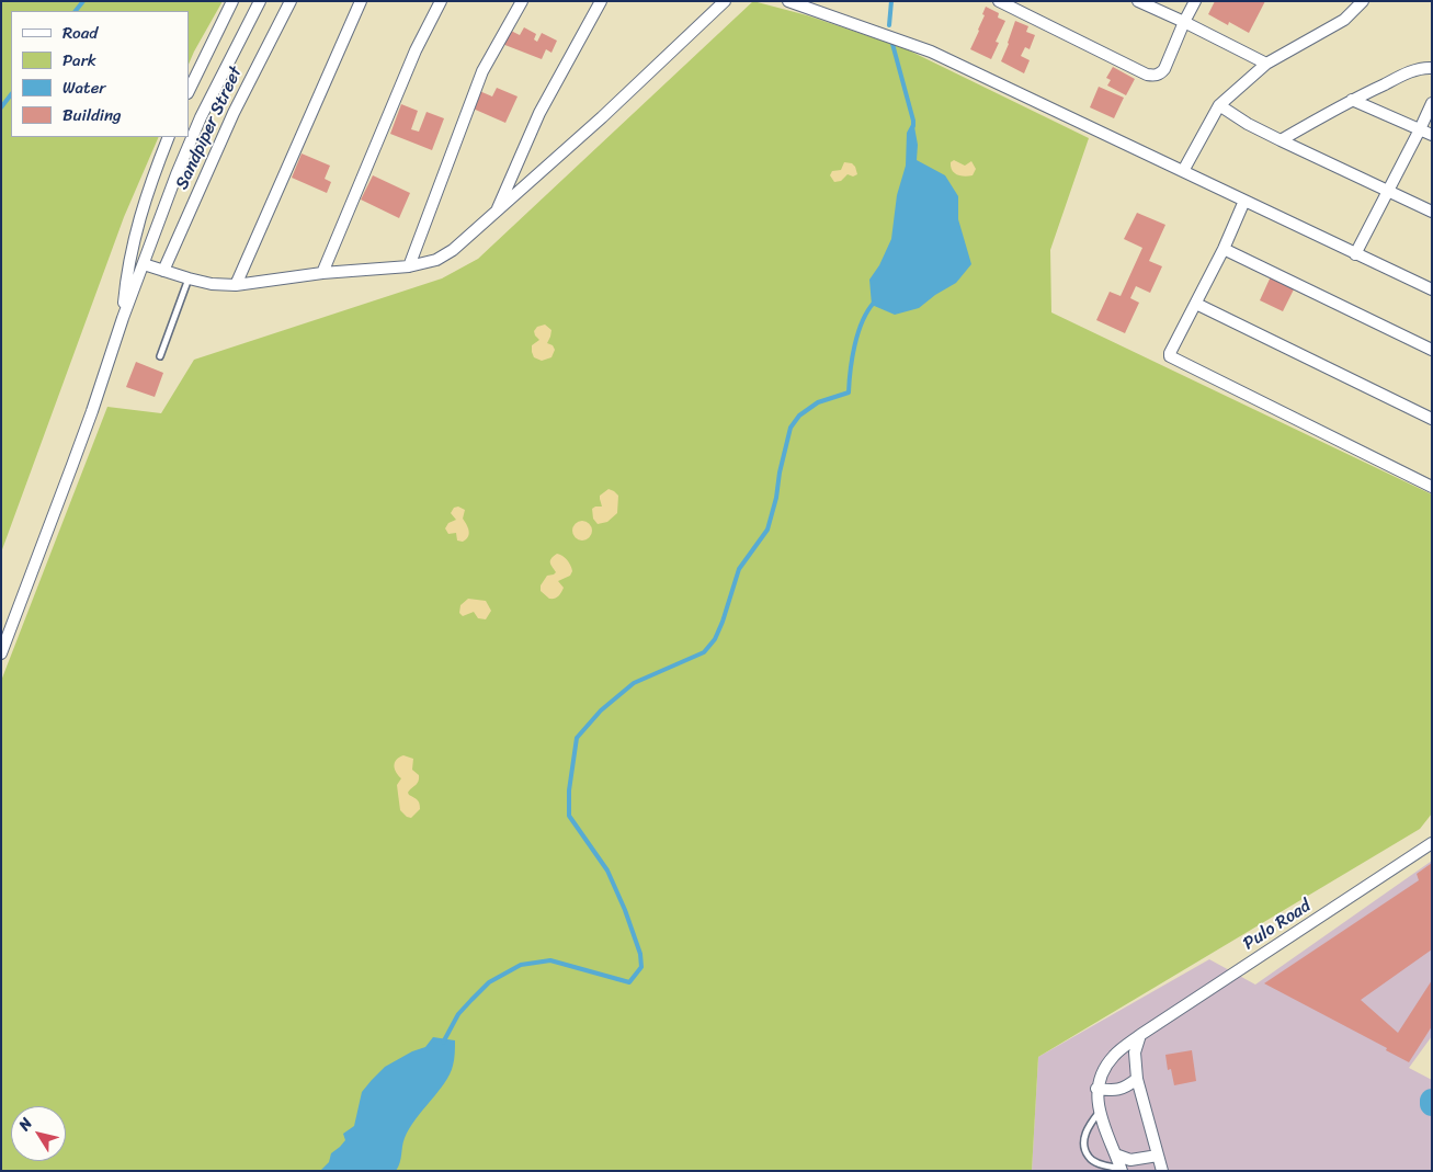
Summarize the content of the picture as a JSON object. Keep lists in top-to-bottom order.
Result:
{
  "streets": {
    "street": ["Sandpiper Street", "Pulo Road"]
  },
  "legend": [
    "Road",
    "Park",
    "Water",
    "Building"
  ],
  "north": "top left"
}
